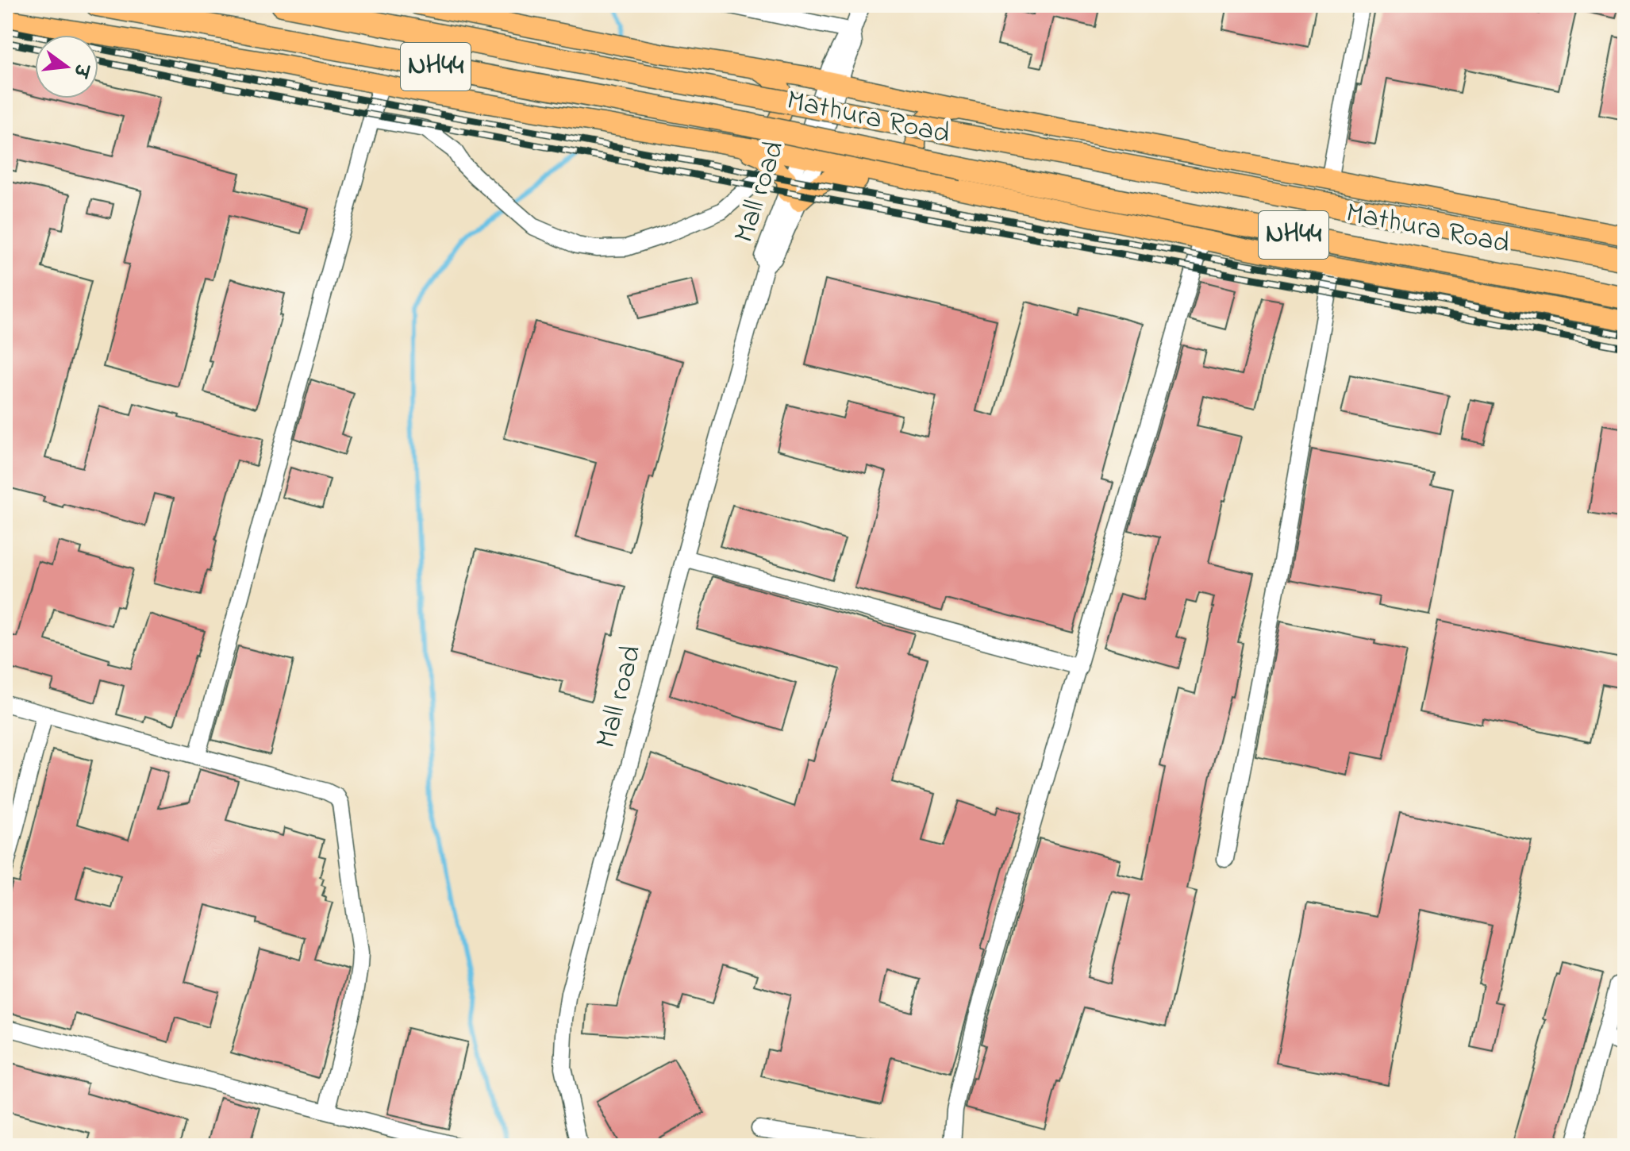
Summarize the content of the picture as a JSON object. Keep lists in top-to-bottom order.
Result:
{
  "streets": {
    "highway": ["NH44", "Mathura Road"],
    "street": ["Mall road"]
  },
  "north": "right"
}
